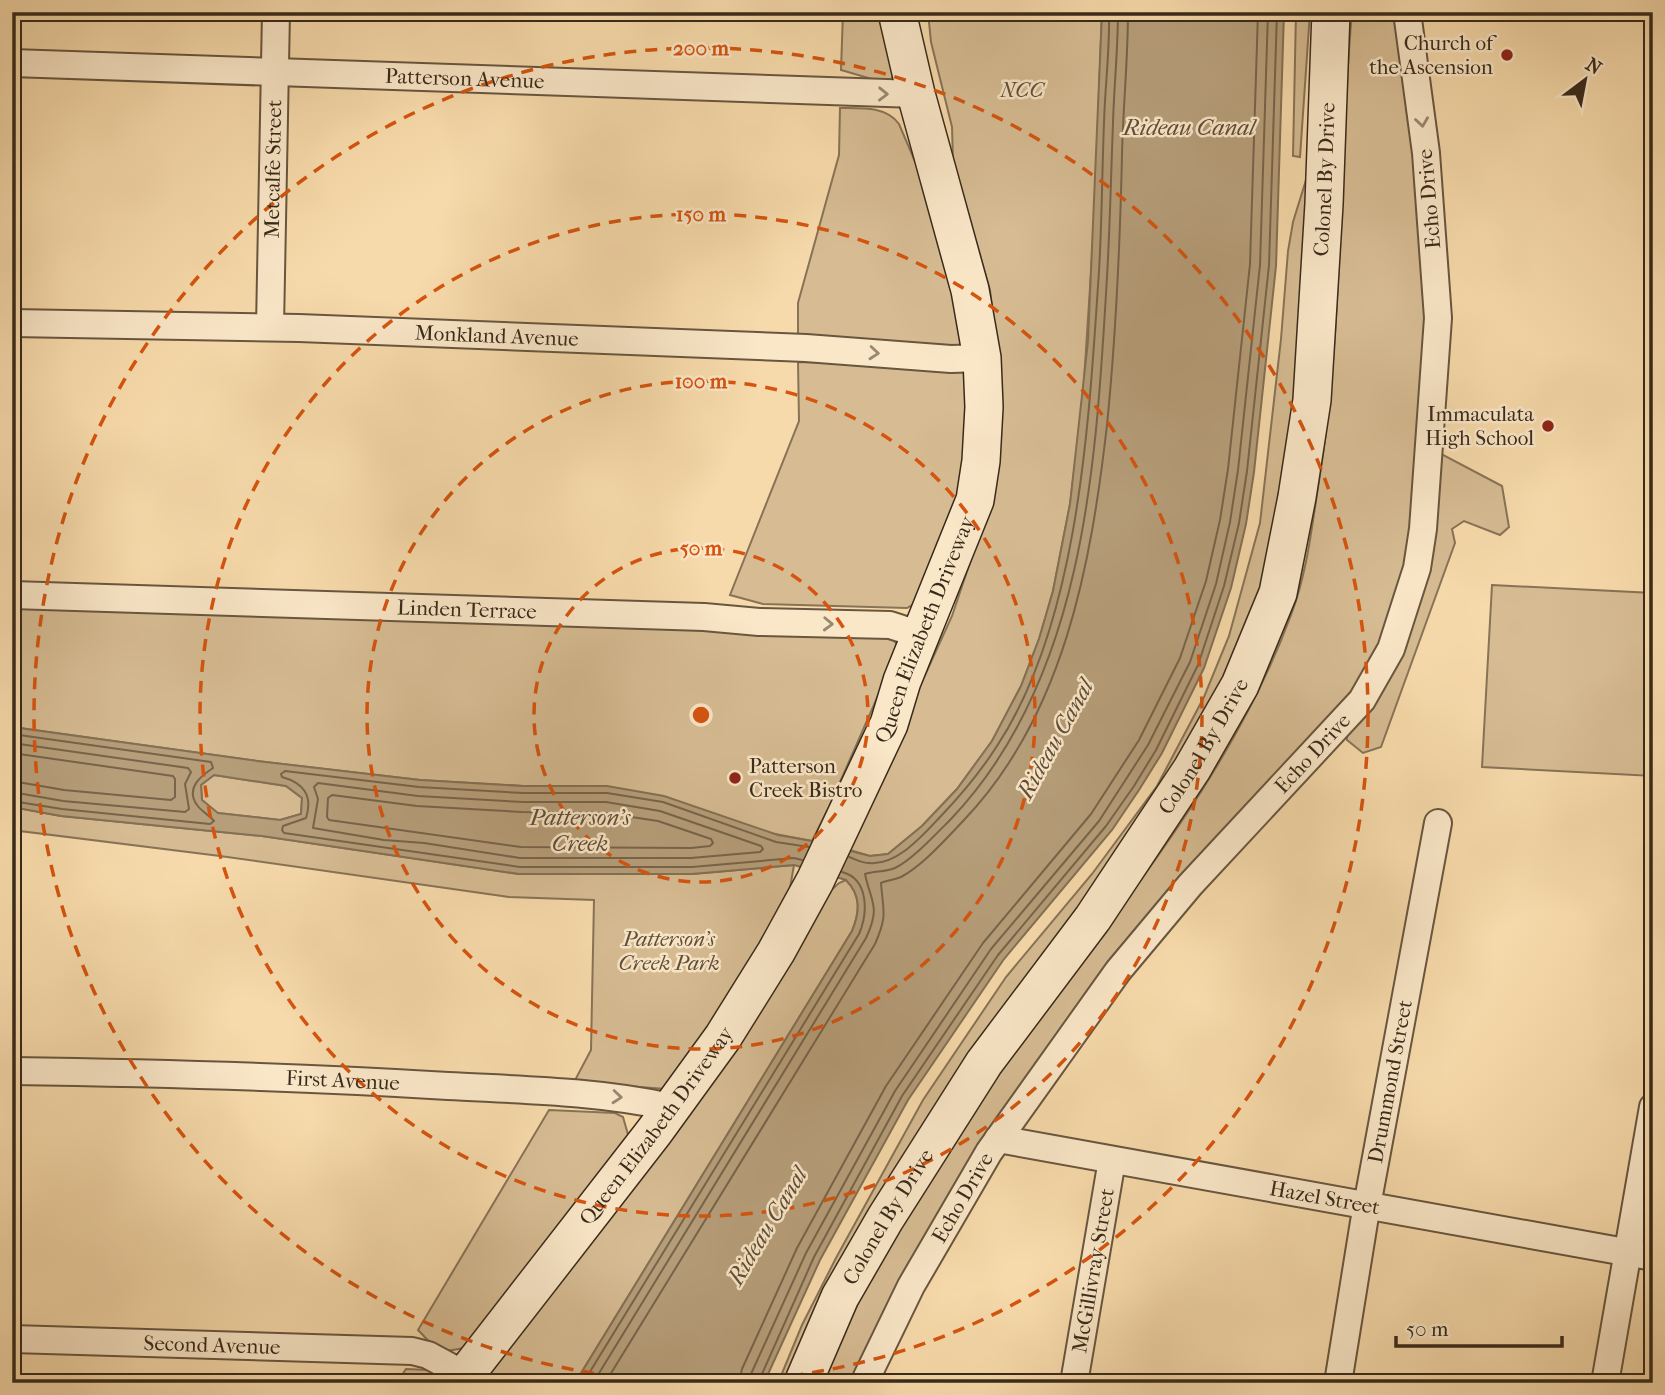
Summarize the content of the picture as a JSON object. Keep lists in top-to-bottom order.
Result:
{
  "streets": {
    "main road": ["Colonel By Drive", "Queen Elizabeth Driveway"],
    "street": [
      "Patterson Avenue",
      "Metcalfe Street",
      "Echo Drive",
      "Monkland Avenue",
      "Linden Terrace",
      "First Avenue",
      "Drummond Street",
      "Hazel Street",
      "McGillivray Street",
      "Second Avenue"
    ]
  },
  "crossings": [
    ["Patterson Avenue", "Metcalfe Street"],
    ["Patterson Avenue", "Queen Elizabeth Driveway"],
    ["Metcalfe Street", "Monkland Avenue"],
    ["Echo Drive", "Hazel Street"],
    ["Monkland Avenue", "Queen Elizabeth Driveway"],
    ["Linden Terrace", "Queen Elizabeth Driveway"],
    ["Queen Elizabeth Driveway", "First Avenue"],
    ["Queen Elizabeth Driveway", "Second Avenue"],
    ["Drummond Street", "Hazel Street"],
    ["Hazel Street", "McGillivray Street"]
  ],
  "one_way": [
    "Patterson Avenue",
    "Echo Drive",
    "Monkland Avenue",
    "Linden Terrace",
    "First Avenue"
  ],
  "water": ["Rideau Canal", "Patterson's Creek"],
  "parks": ["NCC", "Patterson's Creek Park"],
  "places": ["Church of the Ascension", "Immaculata High School", "Patterson Creek Bistro"],
  "scale_bar": "50 m",
  "north": "top right",
  "rings": [
    "200 m",
    "150 m",
    "100 m",
    "50 m"
  ]
}
